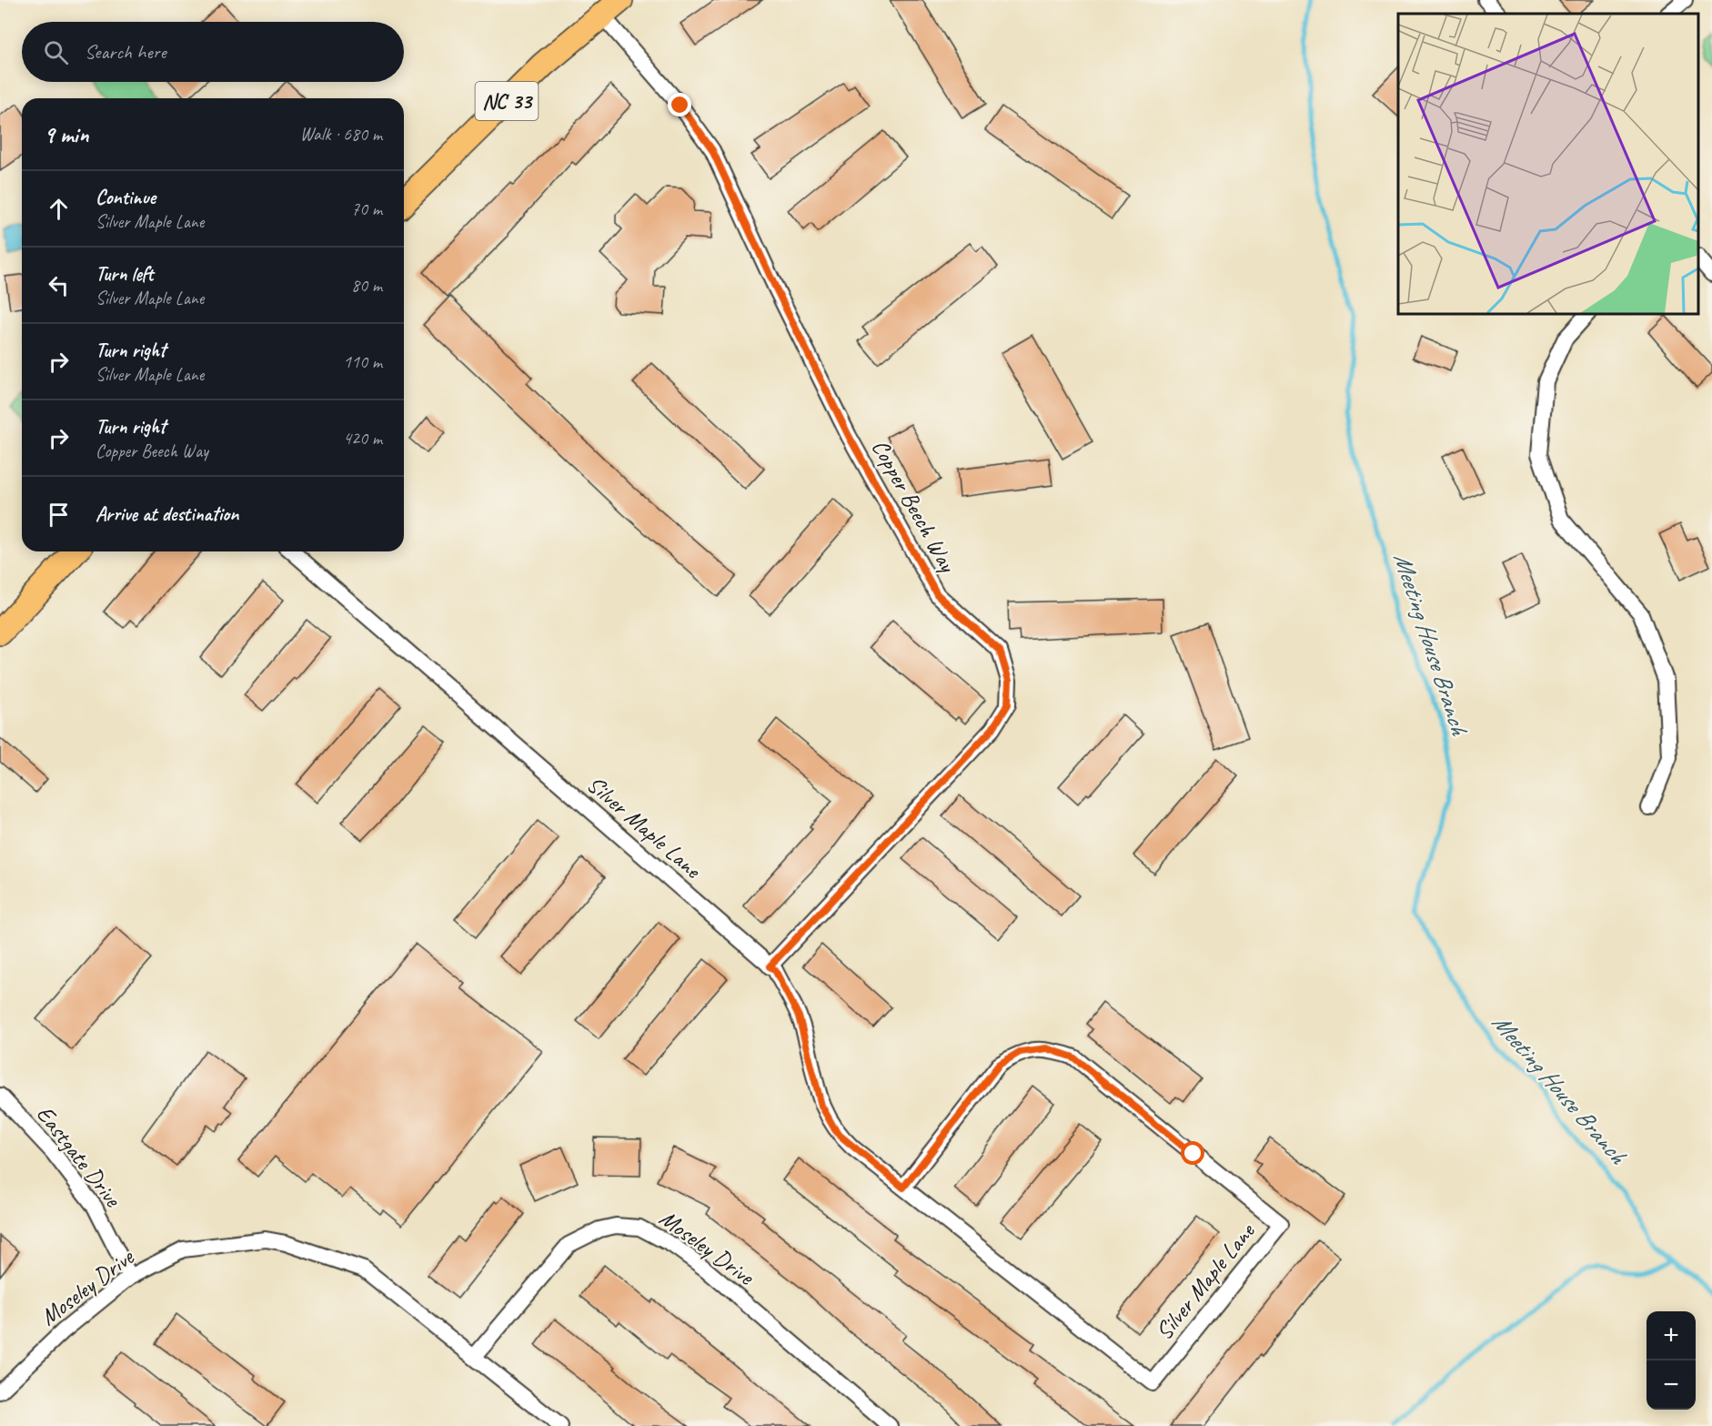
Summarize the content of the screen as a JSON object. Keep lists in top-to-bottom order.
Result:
{
  "streets": {
    "main road": ["NC 33"],
    "street": [
      "Copper Beech Way",
      "Silver Maple Lane",
      "Eastgate Drive",
      "Moseley Drive"
    ]
  },
  "crossings": [
    ["NC 33", "Copper Beech Way"],
    ["Copper Beech Way", "Silver Maple Lane"],
    ["Eastgate Drive", "Moseley Drive"]
  ],
  "water": ["Meeting House Branch"],
  "page": {
    "search": "Search here",
    "heading": ["9 min", "Walk · 680 m"],
    "list": [
      ["Continue", "Silver Maple Lane", "70 m"],
      ["Turn left", "Silver Maple Lane", "80 m"],
      ["Turn right", "Silver Maple Lane", "110 m"],
      ["Turn right", "Copper Beech Way", "420 m"],
      "Arrive at destination"
    ],
    "map_buttons": ["+", "−"]
  }
}
